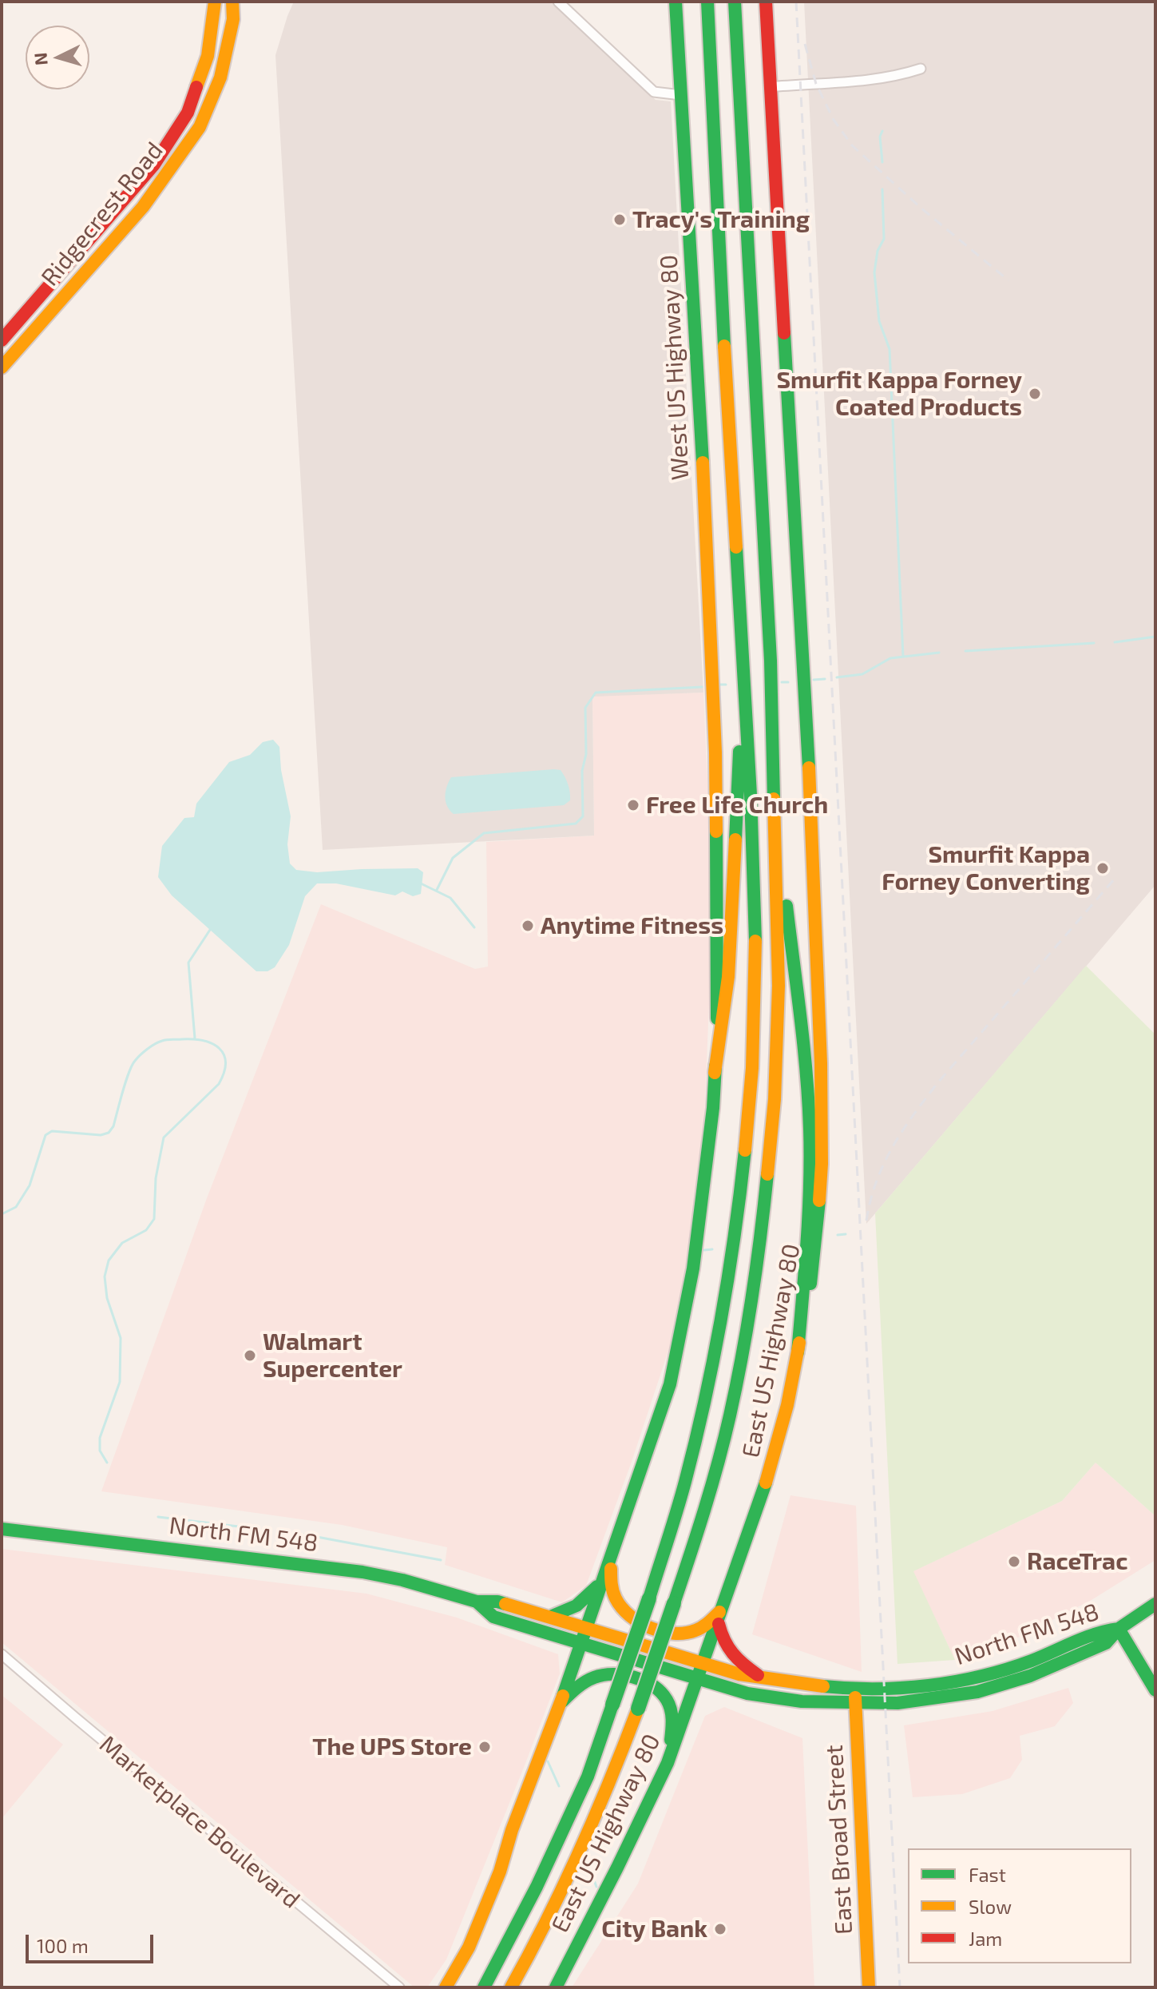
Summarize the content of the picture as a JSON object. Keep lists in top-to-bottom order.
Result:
{
  "streets": {
    "main road": [
      "Ridgecrest Road",
      "West US Highway 80",
      "East US Highway 80",
      "North FM 548",
      "East Broad Street"
    ],
    "street": ["Marketplace Boulevard"]
  },
  "crossings": [
    ["East US Highway 80", "North FM 548"],
    ["North FM 548", "East Broad Street"]
  ],
  "places": [
    "Tracy's Training",
    "Smurfit Kappa Forney Coated Products",
    "Free Life Church",
    "Smurfit Kappa Forney Converting",
    "Anytime Fitness",
    "Walmart Supercenter",
    "RaceTrac",
    "The UPS Store",
    "City Bank"
  ],
  "legend": ["Fast", "Slow", "Jam"],
  "scale_bar": "100 m",
  "north": "left"
}
